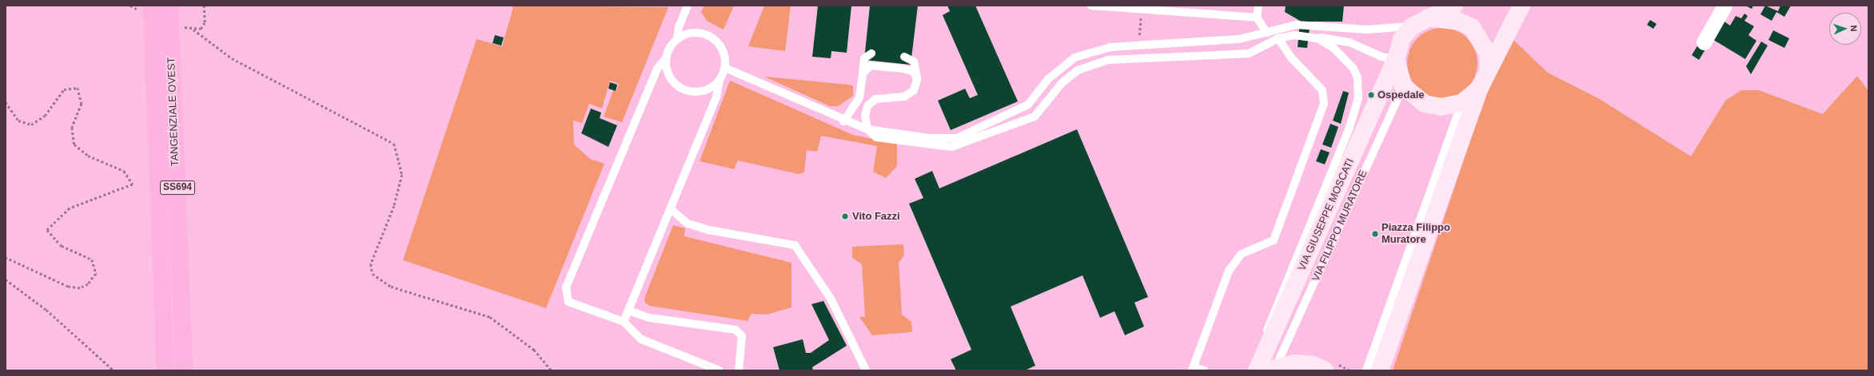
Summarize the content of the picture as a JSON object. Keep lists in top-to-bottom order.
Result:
{
  "streets": {
    "highway": ["TANGENZIALE OVEST", "SS694"],
    "street": ["VIA GIUSEPPE MOSCATI"],
    "lane": ["VIA FILIPPO MURATORE"]
  },
  "crossings": [
    ["VIA GIUSEPPE MOSCATI", "VIA FILIPPO MURATORE"]
  ],
  "places": ["Ospedale", "Vito Fazzi", "Piazza Filippo Muratore"],
  "north": "right"
}
